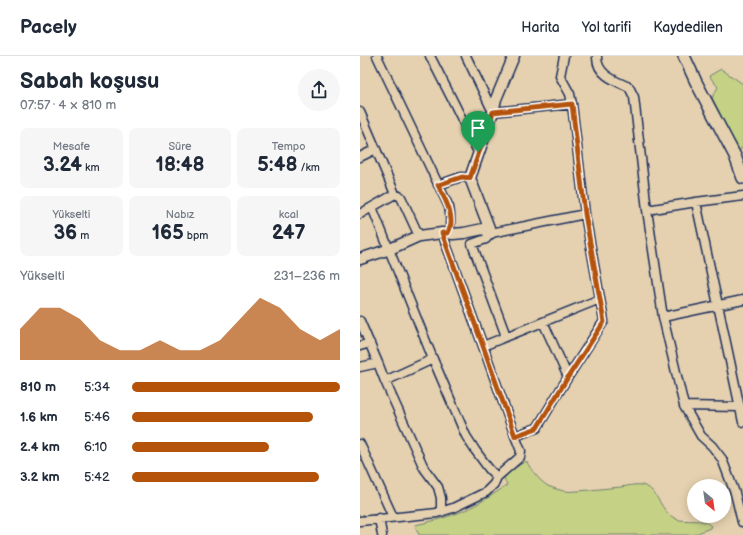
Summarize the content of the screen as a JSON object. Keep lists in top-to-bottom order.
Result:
{
  "north": "bottom right",
  "page": {
    "header": "Pacely",
    "nav": ["Harita", "Yol tarifi", "Kaydedilen"],
    "heading": ["Sabah koşusu", "07:57 · 4 × 810 m"],
    "stats": [
      ["Mesafe", "3.24 km"],
      ["Süre", "18:48"],
      ["Tempo", "5:48 /km"],
      ["Yükselti", "36 m"],
      ["Nabız", "165 bpm"],
      ["kcal", "247"]
    ],
    "chart": ["Yükselti", "231–236 m"],
    "list": [
      {
        "name": "810 m",
        "note": "5:34"
      },
      {
        "name": "1.6 km",
        "note": "5:46"
      },
      {
        "name": "2.4 km",
        "note": "6:10"
      },
      {
        "name": "3.2 km",
        "note": "5:42"
      }
    ]
  }
}
